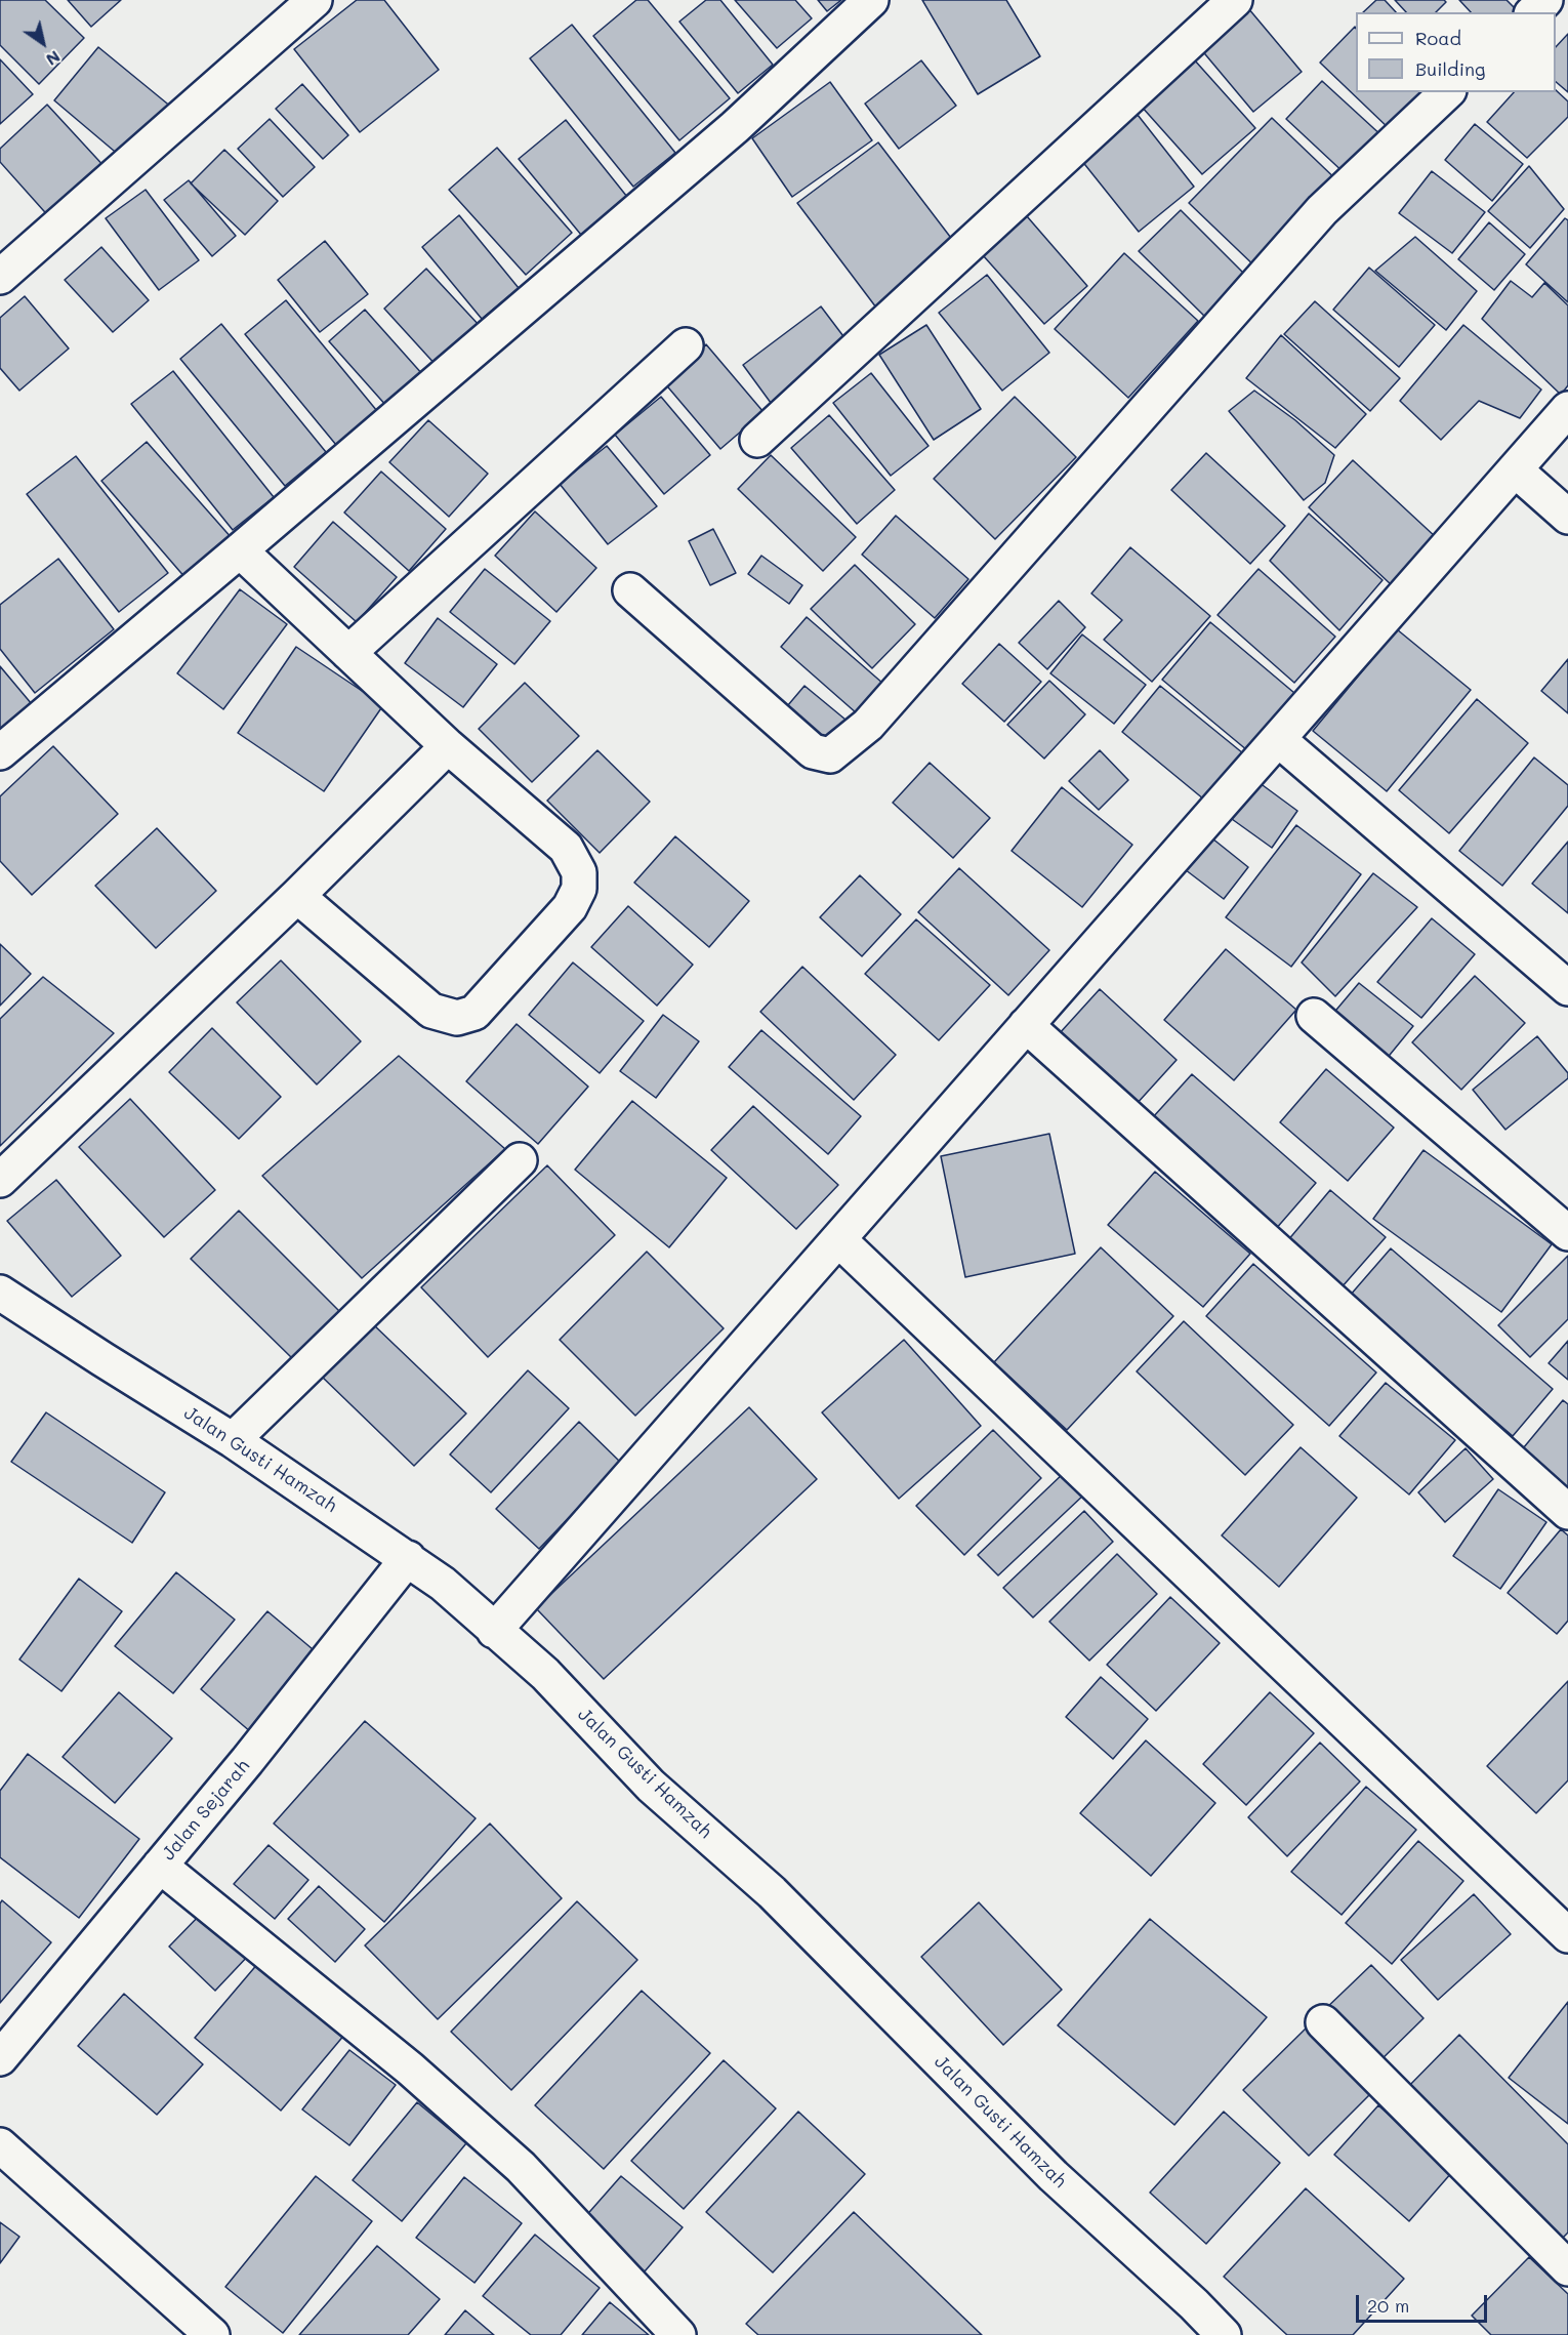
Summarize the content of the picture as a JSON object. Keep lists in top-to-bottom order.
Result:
{
  "streets": {
    "street": ["Jalan Gusti Hamzah", "Jalan Sejarah"]
  },
  "crossings": [
    ["Jalan Gusti Hamzah", "Jalan Sejarah"]
  ],
  "legend": ["Road", "Building"],
  "scale_bar": "20 m",
  "north": "bottom right"
}
